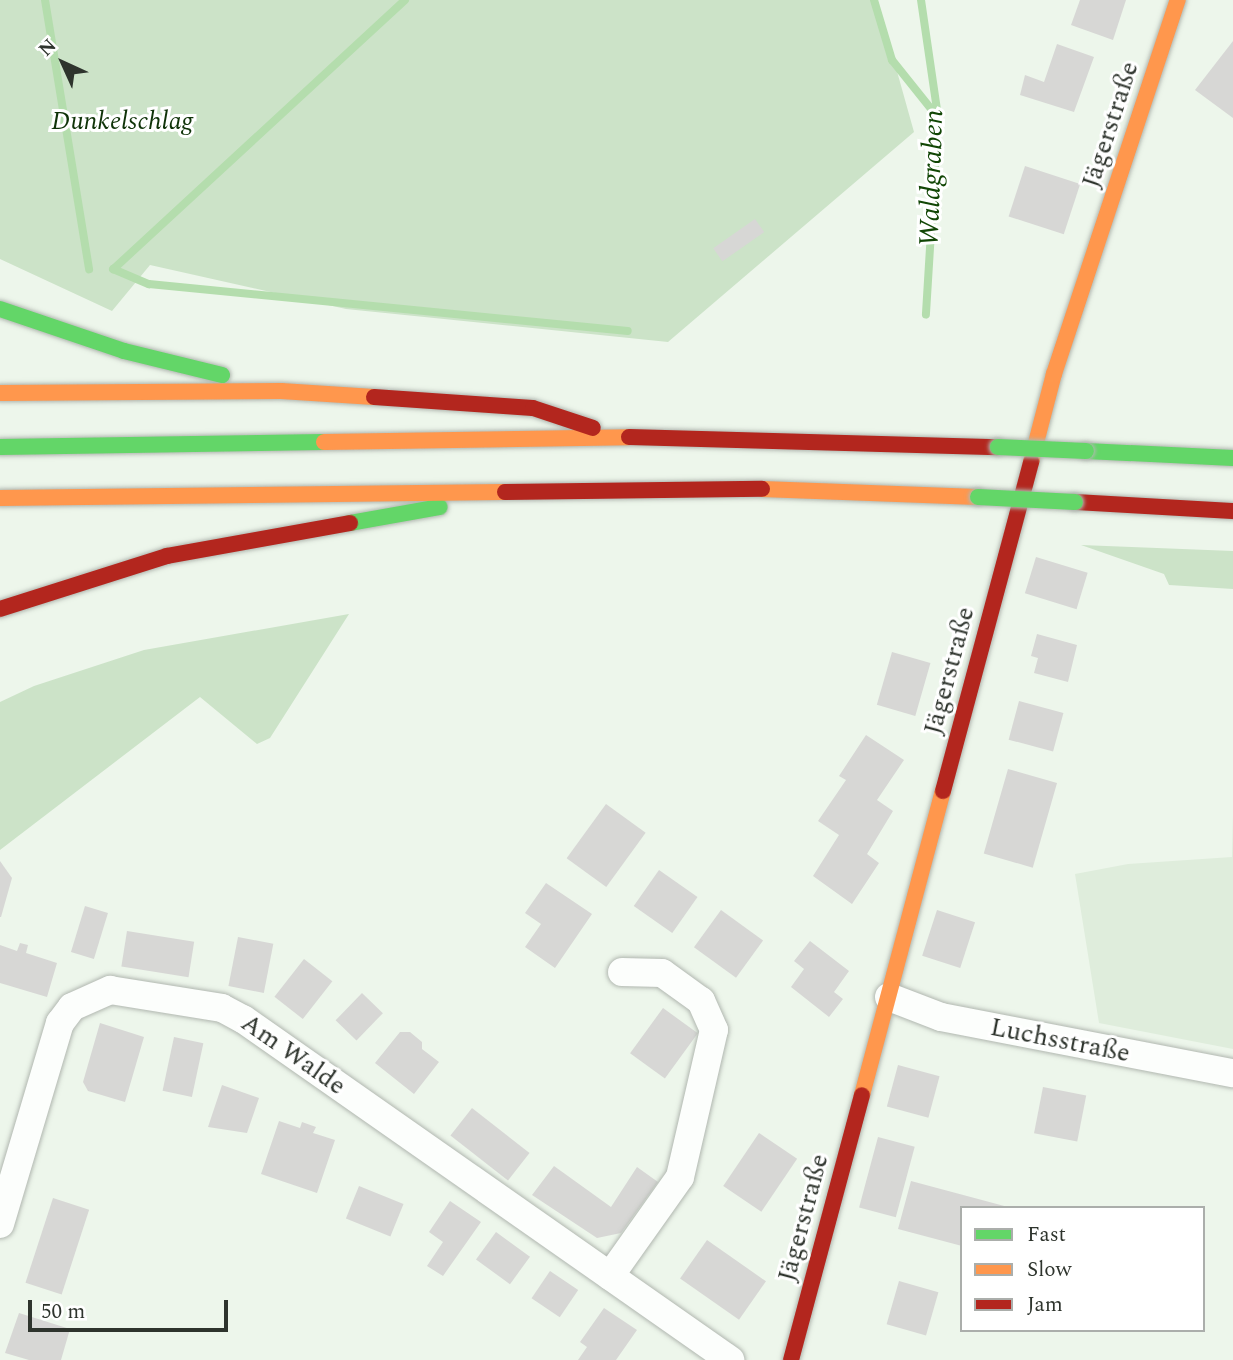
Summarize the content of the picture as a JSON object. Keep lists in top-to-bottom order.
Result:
{
  "streets": {
    "main road": ["Jägerstraße"],
    "street": ["Luchsstraße", "Am Walde"]
  },
  "crossings": [
    ["Jägerstraße", "Luchsstraße"]
  ],
  "water": ["Waldgraben"],
  "parks": ["Dunkelschlag"],
  "legend": ["Fast", "Slow", "Jam"],
  "scale_bar": "50 m",
  "north": "top left"
}
